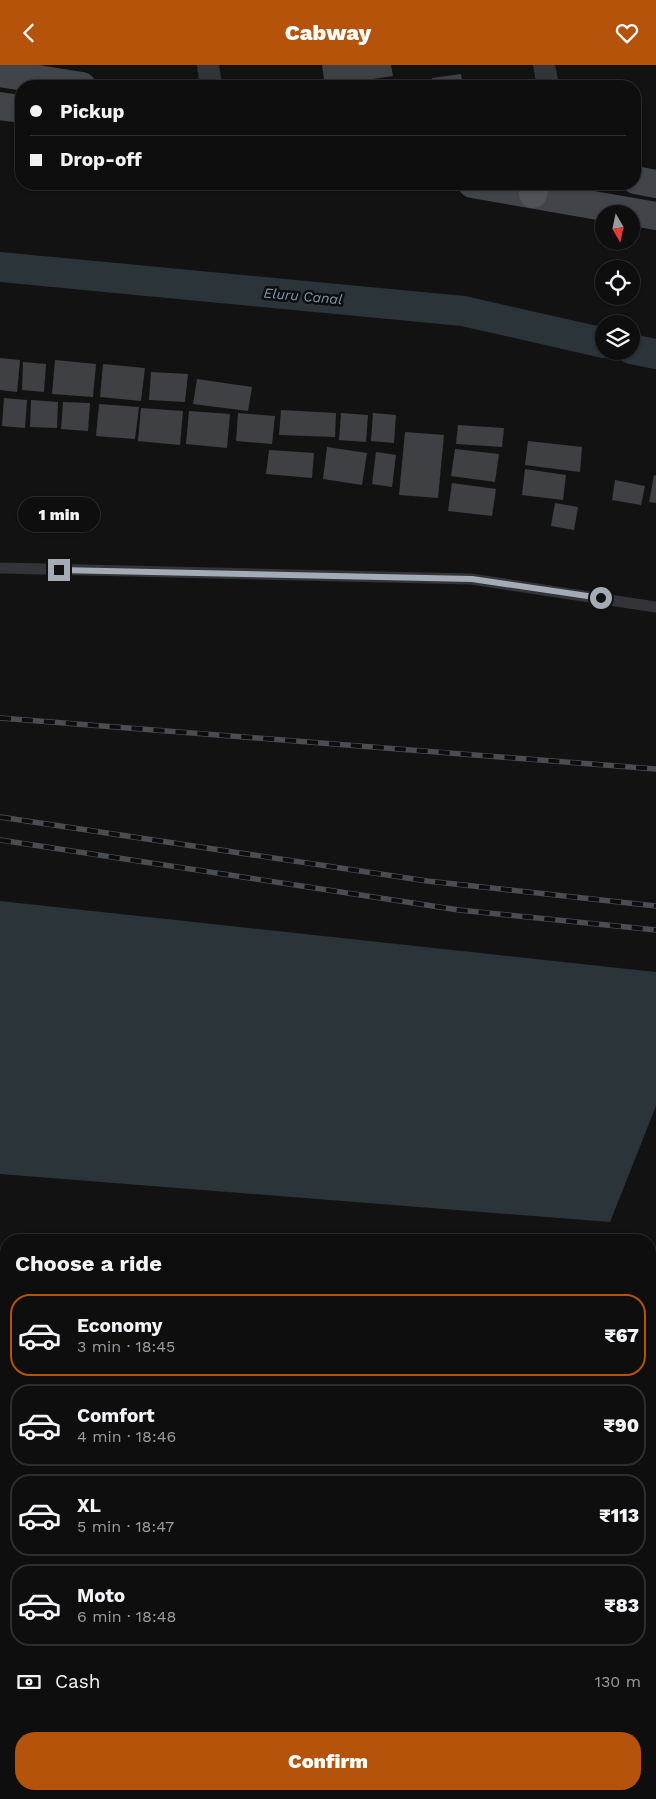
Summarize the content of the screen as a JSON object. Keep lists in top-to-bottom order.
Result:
{
  "water": ["Eluru Canal"],
  "north": "bottom",
  "page": {
    "header": "Cabway",
    "banner": ["Pickup", "Drop-off"],
    "bubble": "1 min",
    "heading": "Choose a ride",
    "list": [
      {
        "name": "Economy",
        "note": "3 min · 18:45",
        "value": "₹67"
      },
      {
        "name": "Comfort",
        "note": "4 min · 18:46",
        "value": "₹90"
      },
      {
        "name": "XL",
        "note": "5 min · 18:47",
        "value": "₹113"
      },
      {
        "name": "Moto",
        "note": "6 min · 18:48",
        "value": "₹83"
      }
    ],
    "pay": ["Cash", "130 m"],
    "buttons": "Confirm"
  }
}
